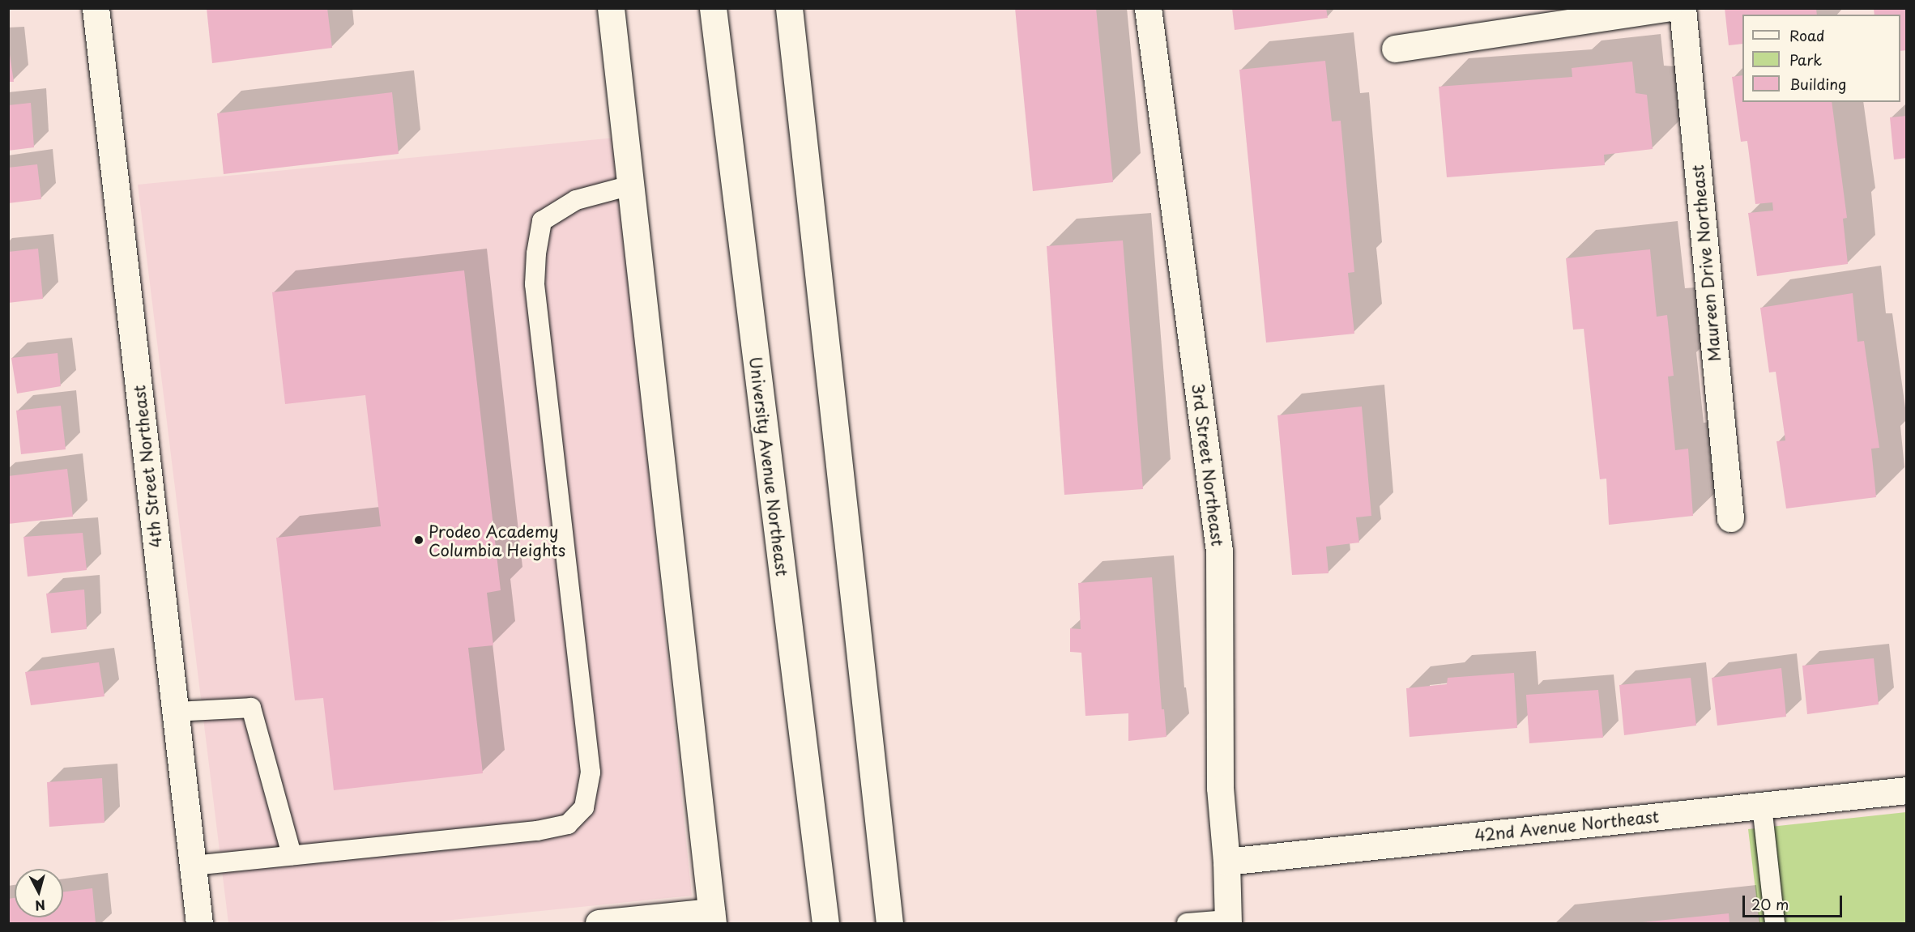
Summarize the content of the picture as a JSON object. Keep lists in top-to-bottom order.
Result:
{
  "streets": {
    "street": [
      "Maureen Drive Northeast",
      "3rd Street Northeast",
      "4th Street Northeast",
      "University Avenue Northeast",
      "42nd Avenue Northeast"
    ]
  },
  "crossings": [
    ["3rd Street Northeast", "42nd Avenue Northeast"]
  ],
  "places": ["Prodeo Academy Columbia Heights"],
  "legend": ["Road", "Park", "Building"],
  "scale_bar": "20 m",
  "north": "bottom"
}
